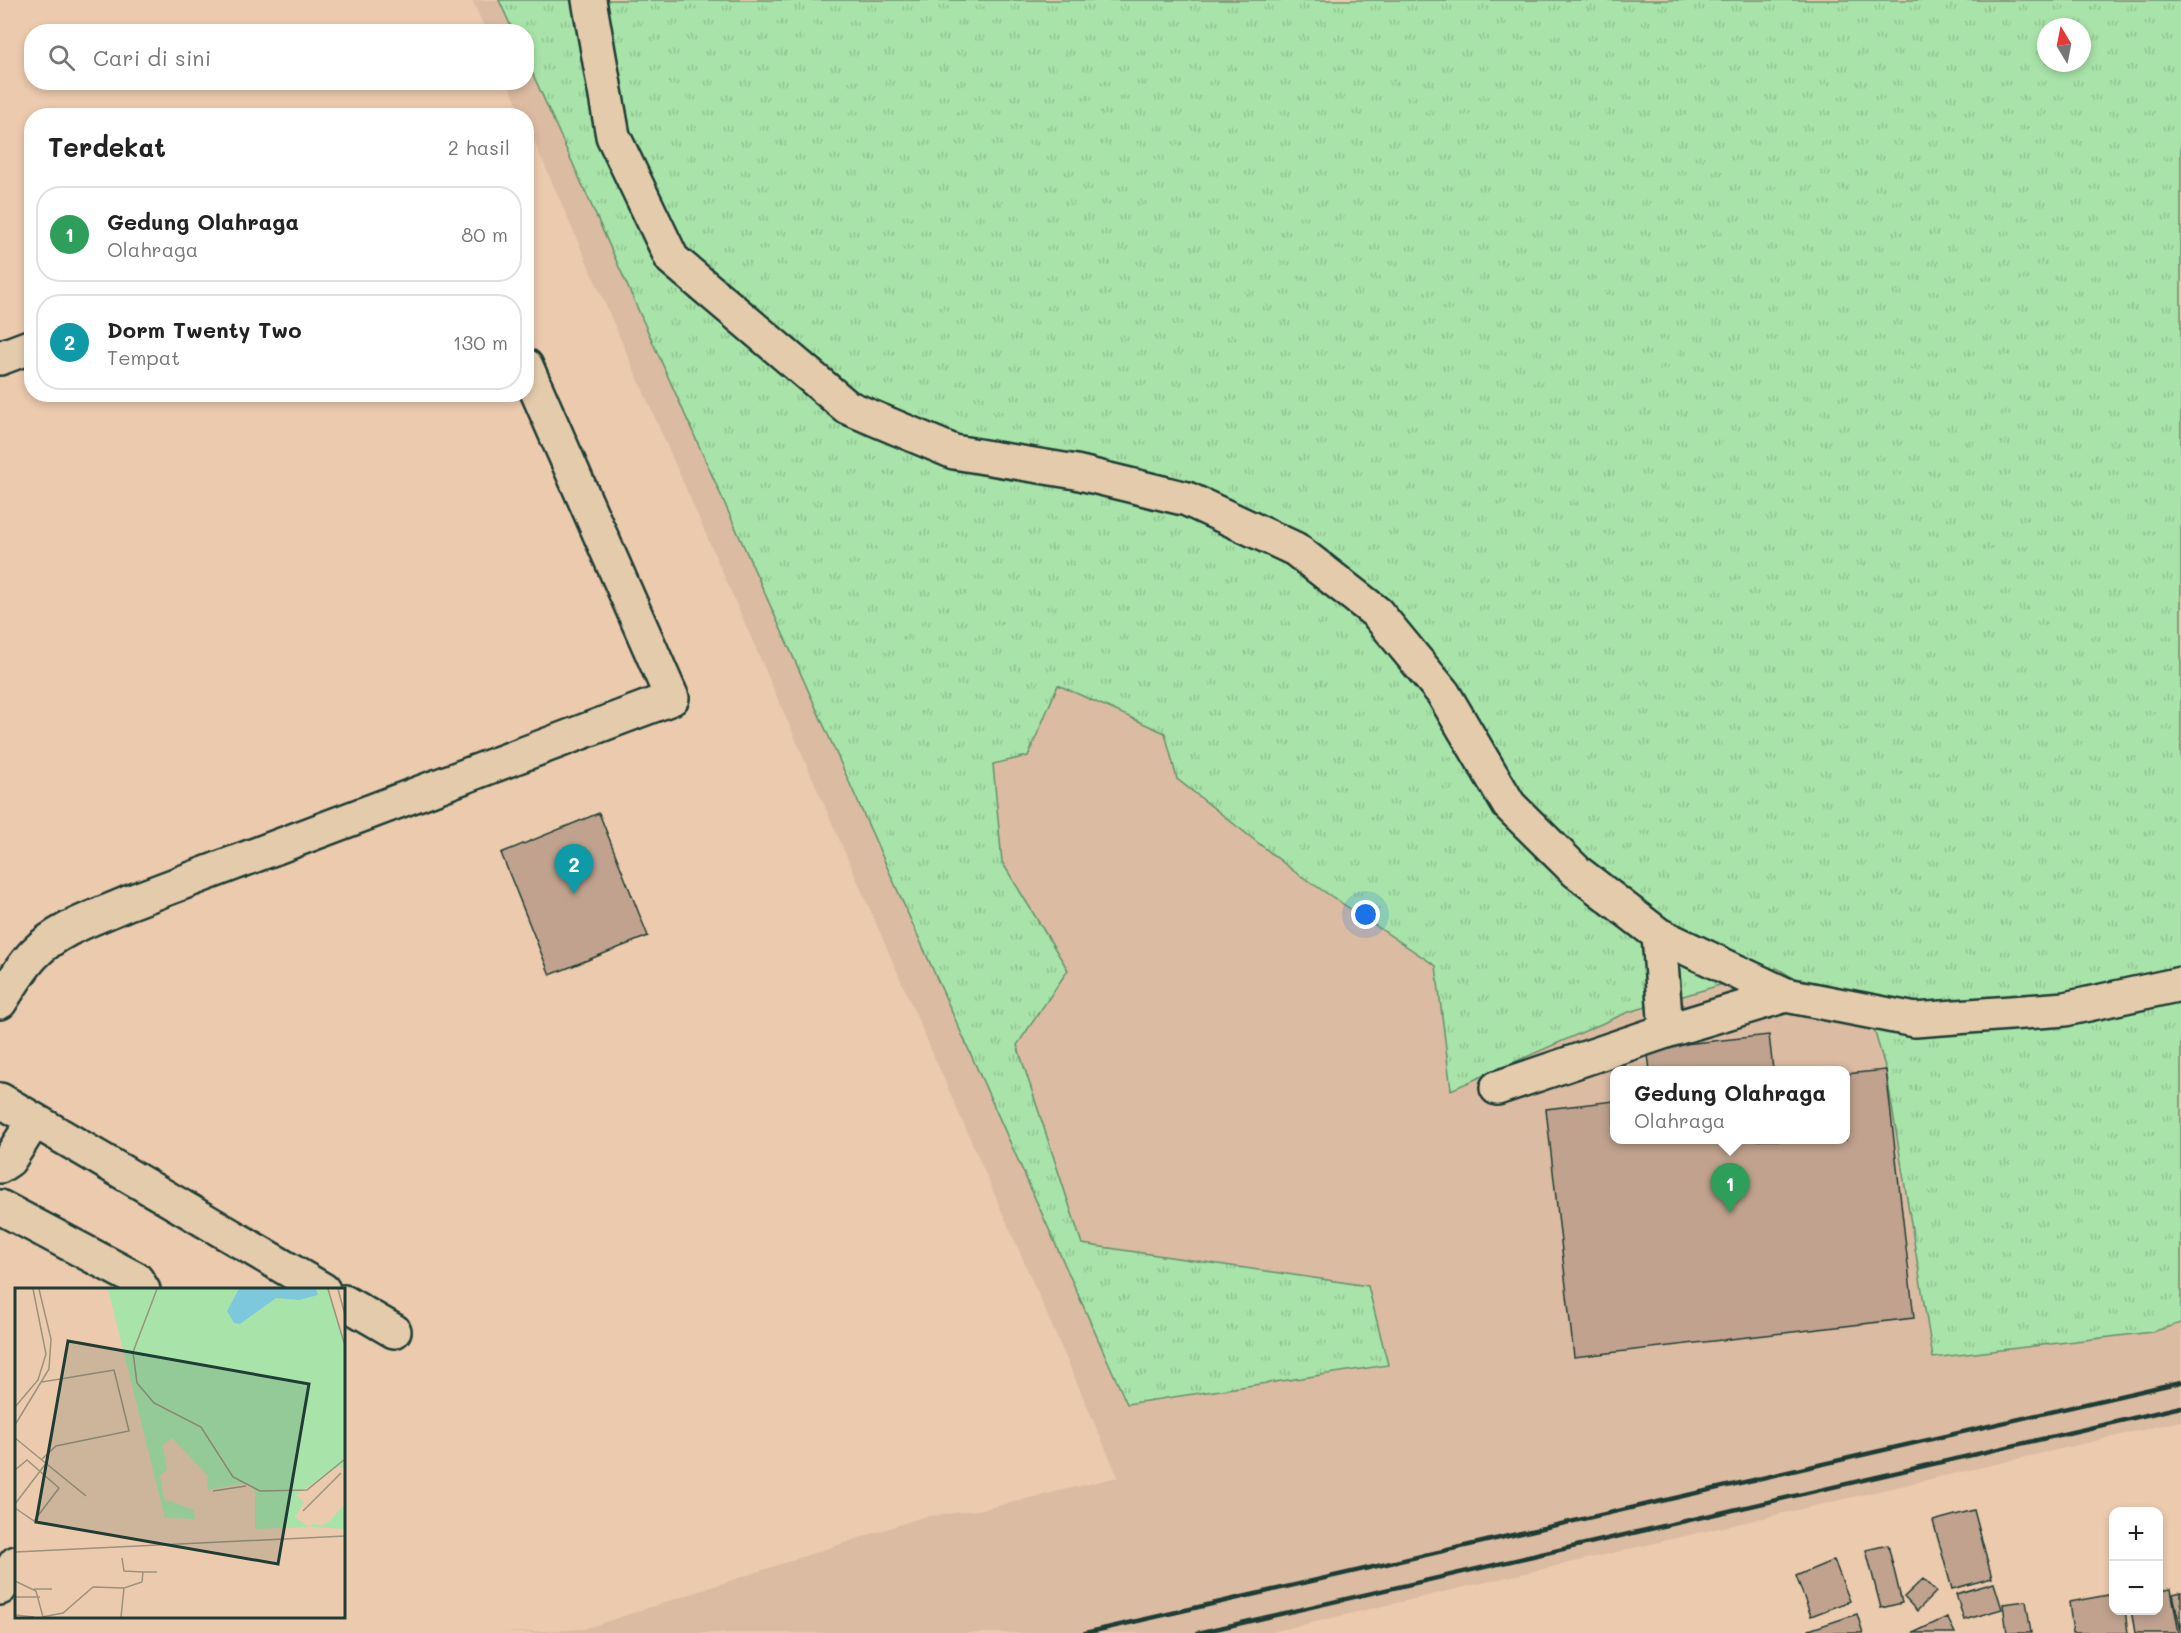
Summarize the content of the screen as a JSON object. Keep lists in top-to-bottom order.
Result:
{
  "north": "top",
  "page": {
    "search": "Cari di sini",
    "heading": ["Terdekat", "2 hasil"],
    "list": [
      {
        "mark": "1",
        "name": "Gedung Olahraga",
        "note": "Olahraga",
        "value": "80 m"
      },
      {
        "mark": "2",
        "name": "Dorm Twenty Two",
        "note": "Tempat",
        "value": "130 m"
      }
    ],
    "pins": ["2", "1"],
    "popup": ["Gedung Olahraga", "Olahraga"],
    "map_buttons": ["+", "−"]
  }
}
